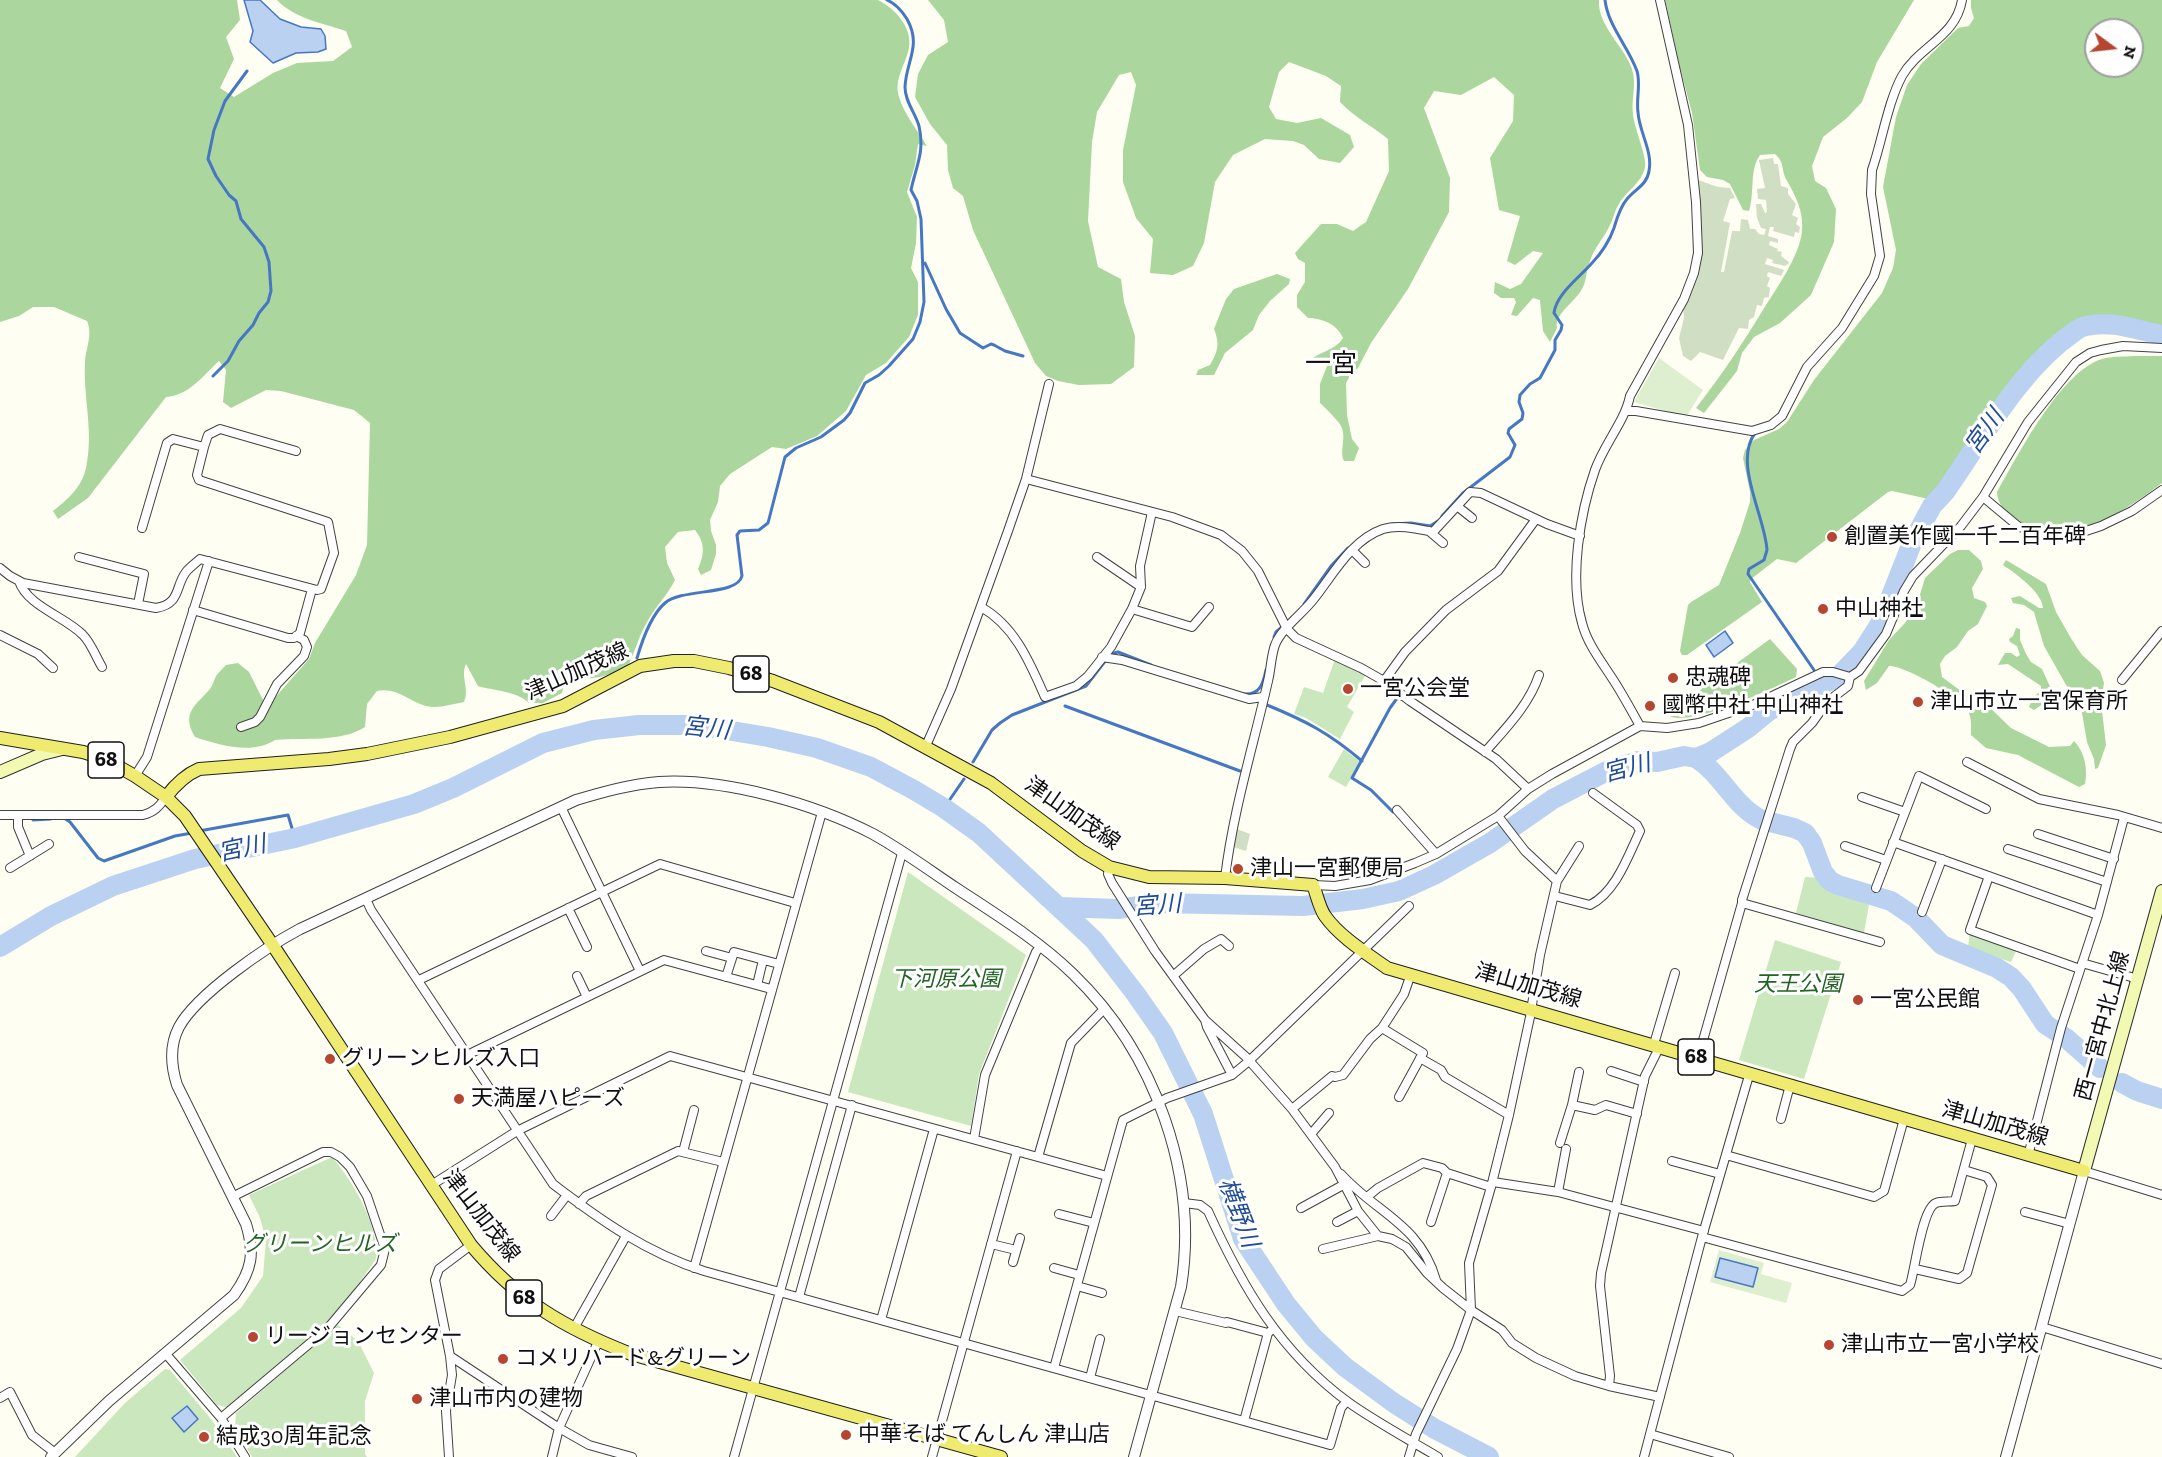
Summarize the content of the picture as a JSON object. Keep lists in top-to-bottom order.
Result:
{
  "streets": {
    "main road": ["津山加茂線", "68", "西一宮中北上線"]
  },
  "crossings": [
    ["津山加茂線", "西一宮中北上線"]
  ],
  "districts": ["一宮"],
  "water": ["宮川", "横野川"],
  "parks": ["下河原公園", "天王公園", "グリーンヒルズ"],
  "places": [
    "創置美作國一千二百年碑",
    "中山神社",
    "忠魂碑",
    "一宮公会堂",
    "津山市立一宮保育所",
    "國幣中社 中山神社",
    "津山一宮郵便局",
    "一宮公民館",
    "グリーンヒルズ入口",
    "天満屋ハピーズ",
    "リージョンセンター",
    "津山市立一宮小学校",
    "コメリハード&グリーン",
    "津山市内の建物",
    "中華そば てんしん 津山店",
    "結成30周年記念"
  ],
  "north": "right"
}
